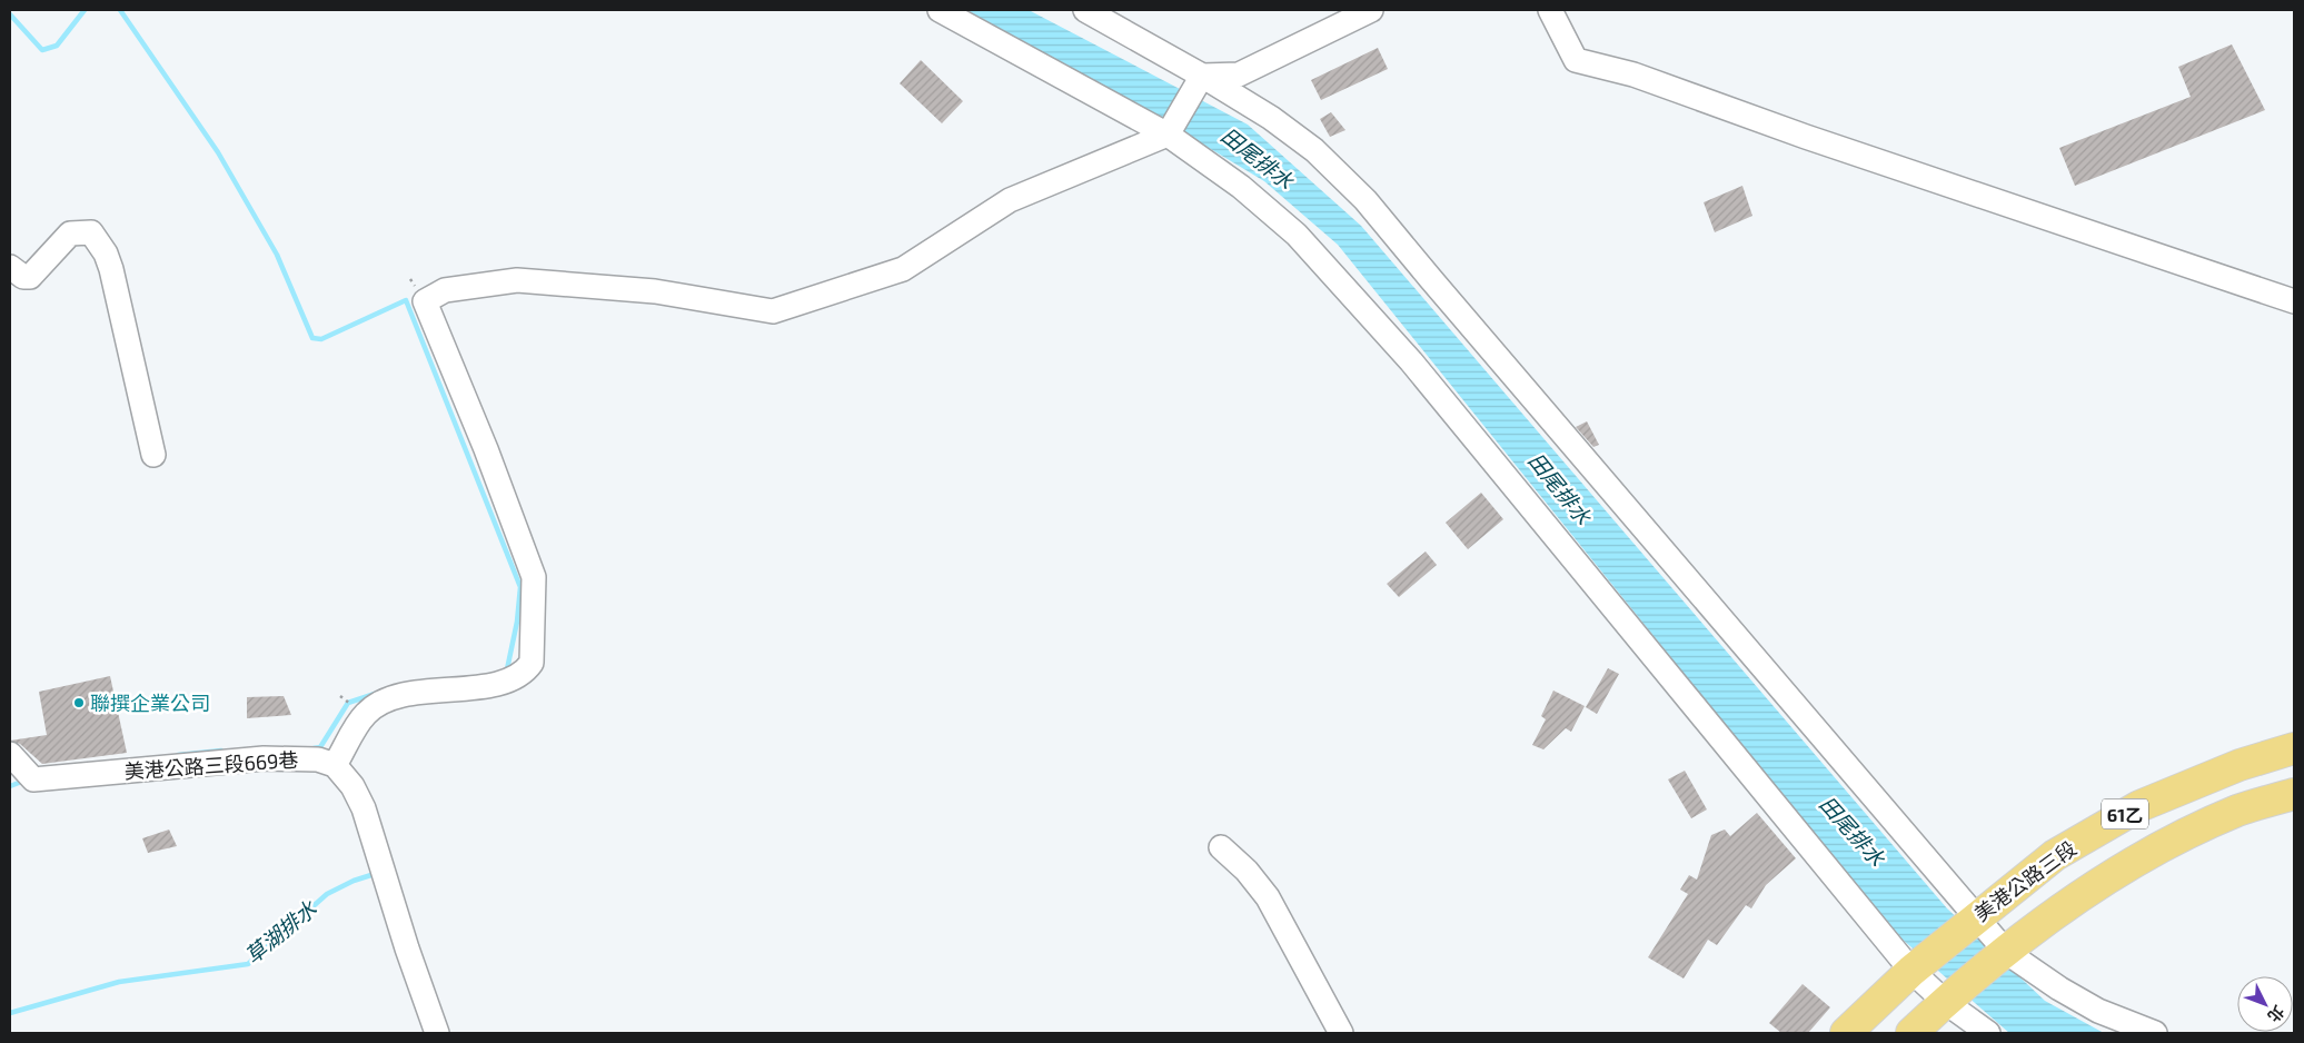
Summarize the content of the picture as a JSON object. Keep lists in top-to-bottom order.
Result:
{
  "streets": {
    "main road": ["61乙", "美港公路三段"],
    "street": ["美港公路三段669巷"]
  },
  "water": ["田尾排水", "草湖排水"],
  "places": ["聯撰企業公司"],
  "north": "bottom right"
}
